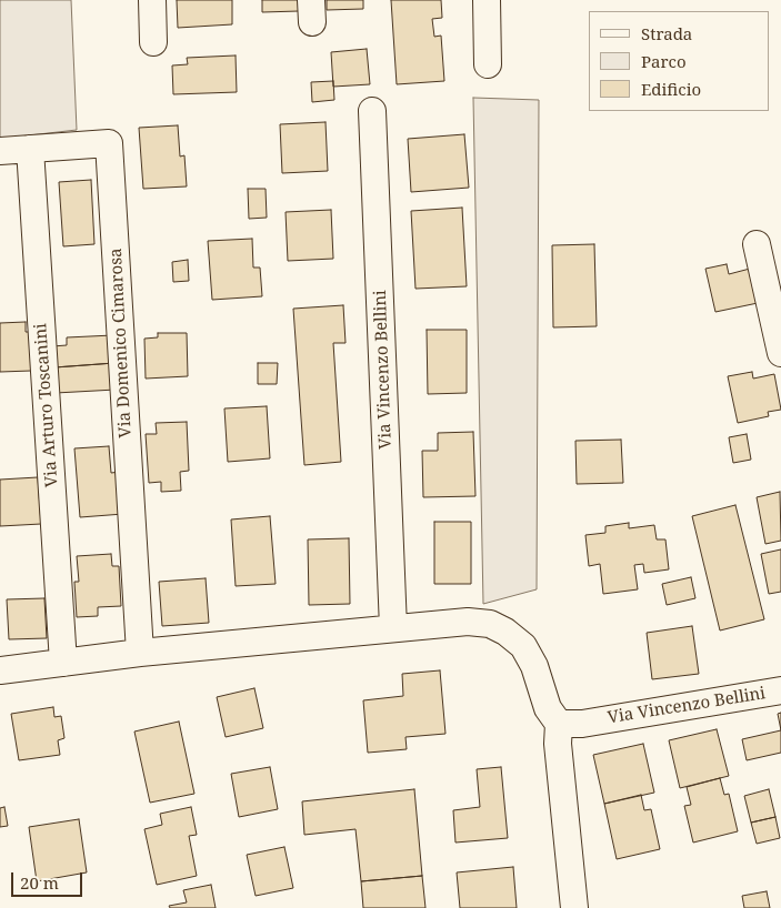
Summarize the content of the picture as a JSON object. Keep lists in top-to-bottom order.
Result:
{
  "streets": {
    "street": ["Via Domenico Cimarosa", "Via Vincenzo Bellini", "Via Arturo Toscanini"]
  },
  "crossings": [
    ["Via Domenico Cimarosa", "Via Arturo Toscanini"]
  ],
  "legend": ["Strada", "Parco", "Edificio"],
  "scale_bar": "20 m"
}
